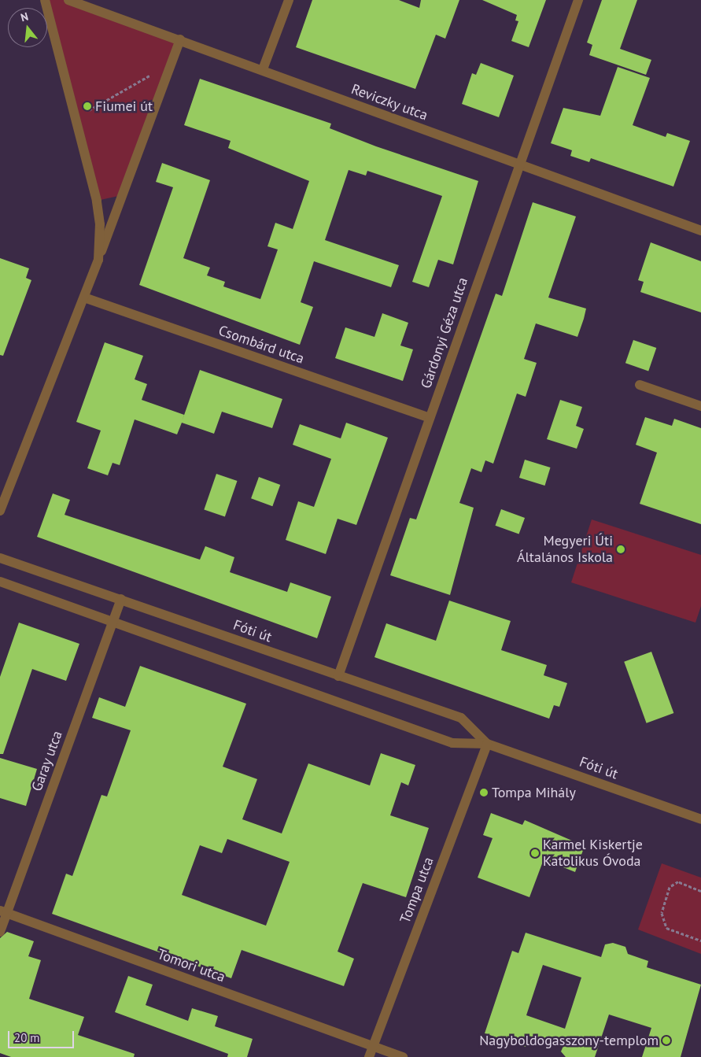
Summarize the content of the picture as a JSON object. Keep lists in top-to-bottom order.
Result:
{
  "streets": {
    "street": [
      "Reviczky utca",
      "Gárdonyi Géza utca",
      "Csombárd utca",
      "Fóti út",
      "Garay utca",
      "Tompa utca",
      "Tomori utca"
    ]
  },
  "crossings": [
    ["Reviczky utca", "Gárdonyi Géza utca"],
    ["Gárdonyi Géza utca", "Csombárd utca"],
    ["Gárdonyi Géza utca", "Fóti út"],
    ["Fóti út", "Garay utca"],
    ["Fóti út", "Tompa utca"],
    ["Garay utca", "Tomori utca"],
    ["Tompa utca", "Tomori utca"]
  ],
  "places": [
    "Fiumei út",
    "Megyeri Úti Általános Iskola",
    "Tompa Mihály",
    "Karmel Kiskertje Katolikus Óvoda",
    "Nagyboldogasszony-templom"
  ],
  "scale_bar": "20 m",
  "north": "top"
}
